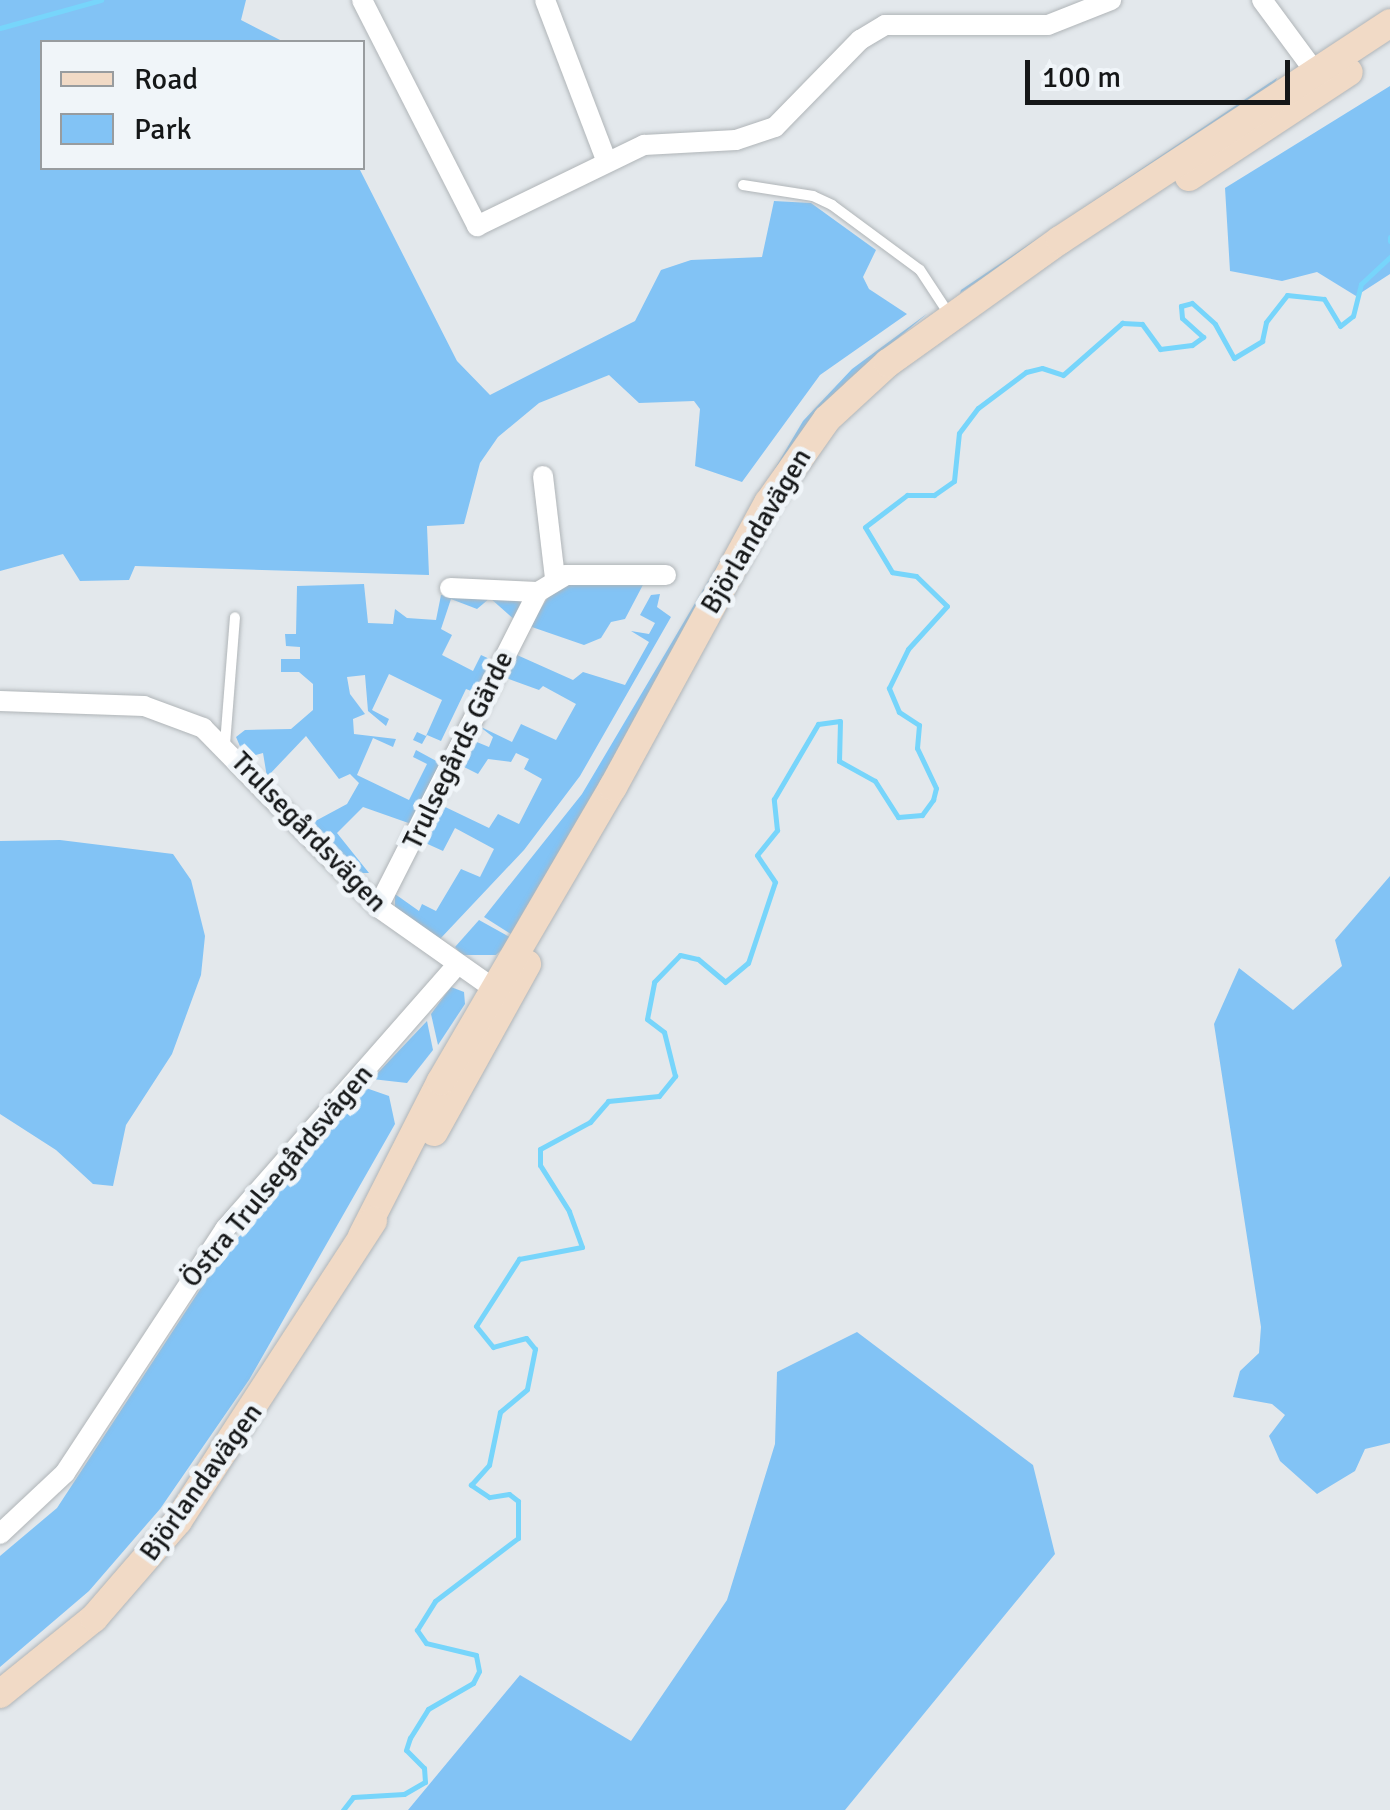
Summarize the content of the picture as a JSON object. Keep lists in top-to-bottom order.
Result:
{
  "streets": {
    "street": [
      "Björlandavägen",
      "Trulsegårds Gärde",
      "Trulsegårdsvägen",
      "Östra Trulsegårdsvägen"
    ]
  },
  "crossings": [
    ["Björlandavägen", "Trulsegårdsvägen"],
    ["Trulsegårds Gärde", "Trulsegårdsvägen"],
    ["Trulsegårdsvägen", "Östra Trulsegårdsvägen"]
  ],
  "legend": ["Road", "Park"],
  "scale_bar": "100 m"
}
